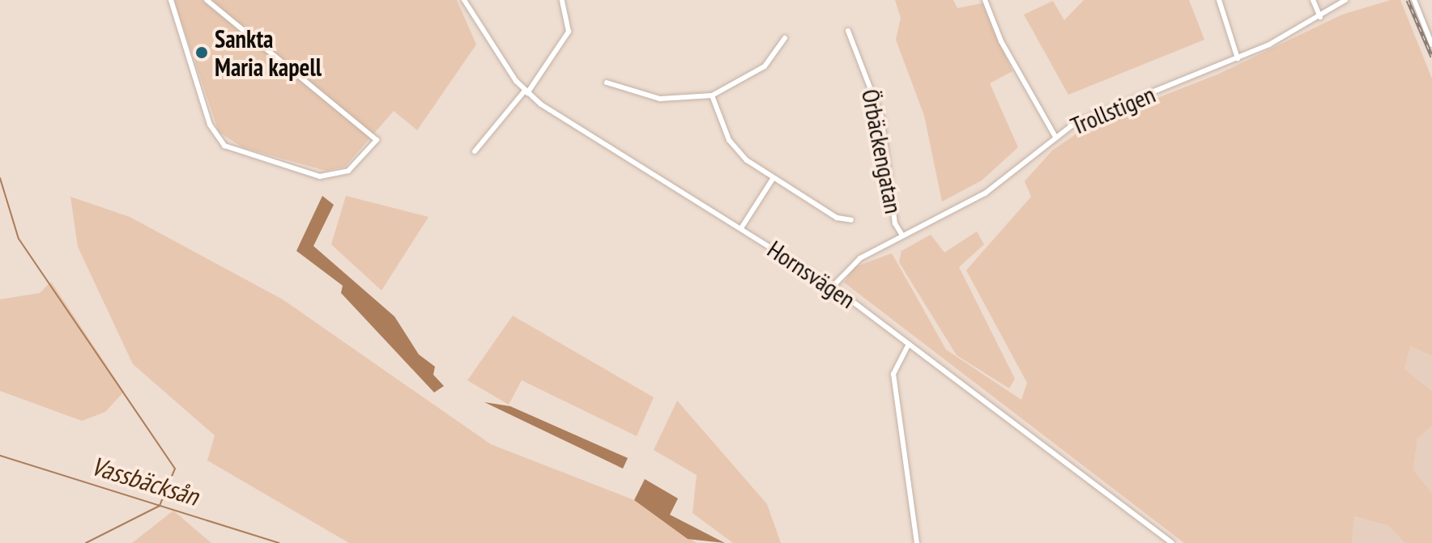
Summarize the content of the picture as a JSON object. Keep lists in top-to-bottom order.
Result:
{
  "streets": {
    "street": ["Trollstigen", "Örbäckengatan", "Hornsvägen"]
  },
  "crossings": [
    ["Trollstigen", "Örbäckengatan"],
    ["Trollstigen", "Hornsvägen"]
  ],
  "water": ["Vassbäcksån"],
  "places": ["Sankta Maria kapell"]
}
